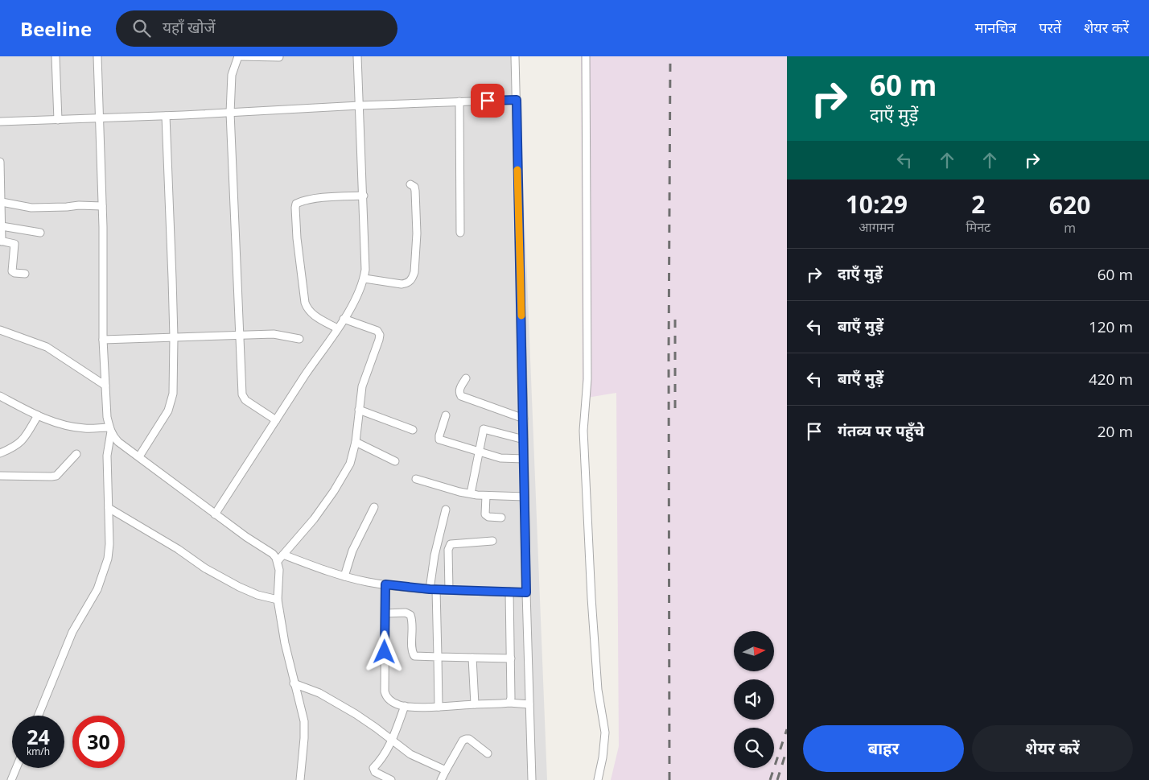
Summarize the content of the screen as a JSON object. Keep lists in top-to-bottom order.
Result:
{
  "north": "right",
  "page": {
    "header": "Beeline",
    "search": "यहाँ खोजें",
    "nav": ["मानचित्र", "परतें", "शेयर करें"],
    "turn": ["60 m", "दाएँ मुड़ें"],
    "eta": [
      "10:29",
      "आगमन",
      "2",
      "मिनट",
      "620",
      "m"
    ],
    "list": [
      {
        "name": "दाएँ मुड़ें",
        "value": "60 m"
      },
      {
        "name": "बाएँ मुड़ें",
        "value": "120 m"
      },
      {
        "name": "बाएँ मुड़ें",
        "value": "420 m"
      },
      {
        "name": "गंतव्य पर पहुँचे",
        "value": "20 m"
      }
    ],
    "speed": "24 km/h",
    "limit": "30",
    "buttons": ["बाहर", "शेयर करें"]
  }
}
